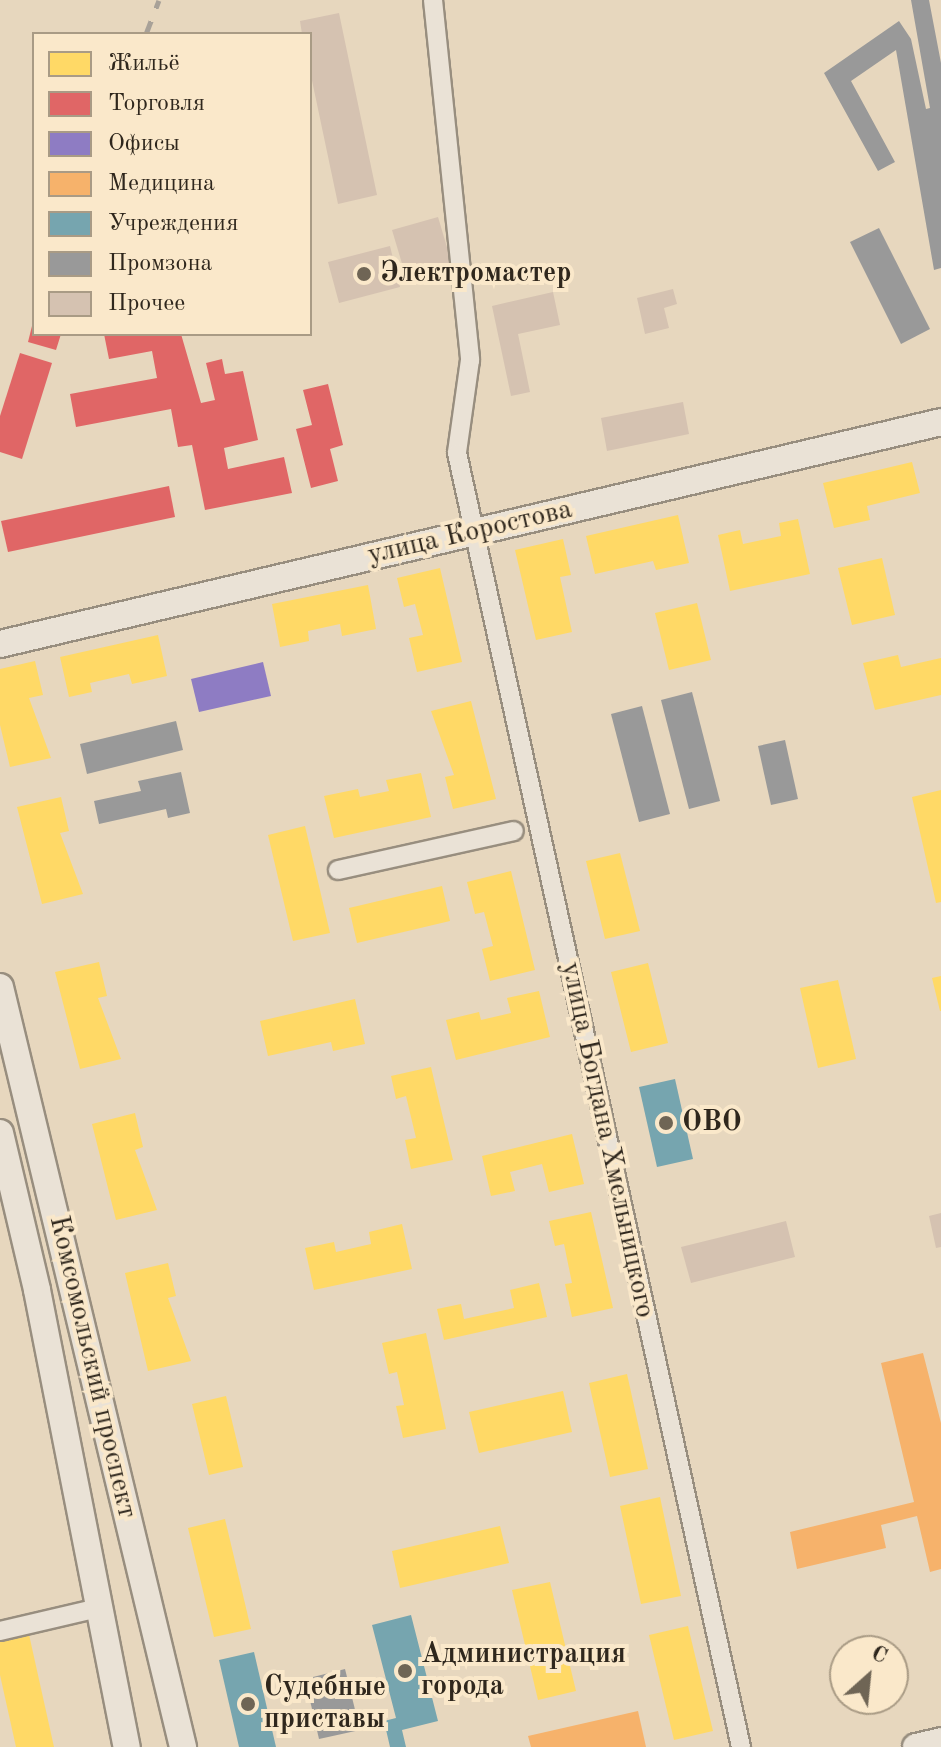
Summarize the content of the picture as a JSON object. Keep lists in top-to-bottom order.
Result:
{
  "streets": {
    "main road": ["улица Коростова", "Комсомольский проспект"],
    "street": ["улица Богдана Хмельницкого"]
  },
  "crossings": [
    ["улица Коростова", "улица Богдана Хмельницкого"]
  ],
  "places": [
    "Электромастер",
    "ОВО",
    "Администрация города",
    "Судебные приставы"
  ],
  "legend": [
    "Жильё",
    "Торговля",
    "Офисы",
    "Медицина",
    "Учреждения",
    "Промзона",
    "Прочее"
  ],
  "north": "top right"
}
